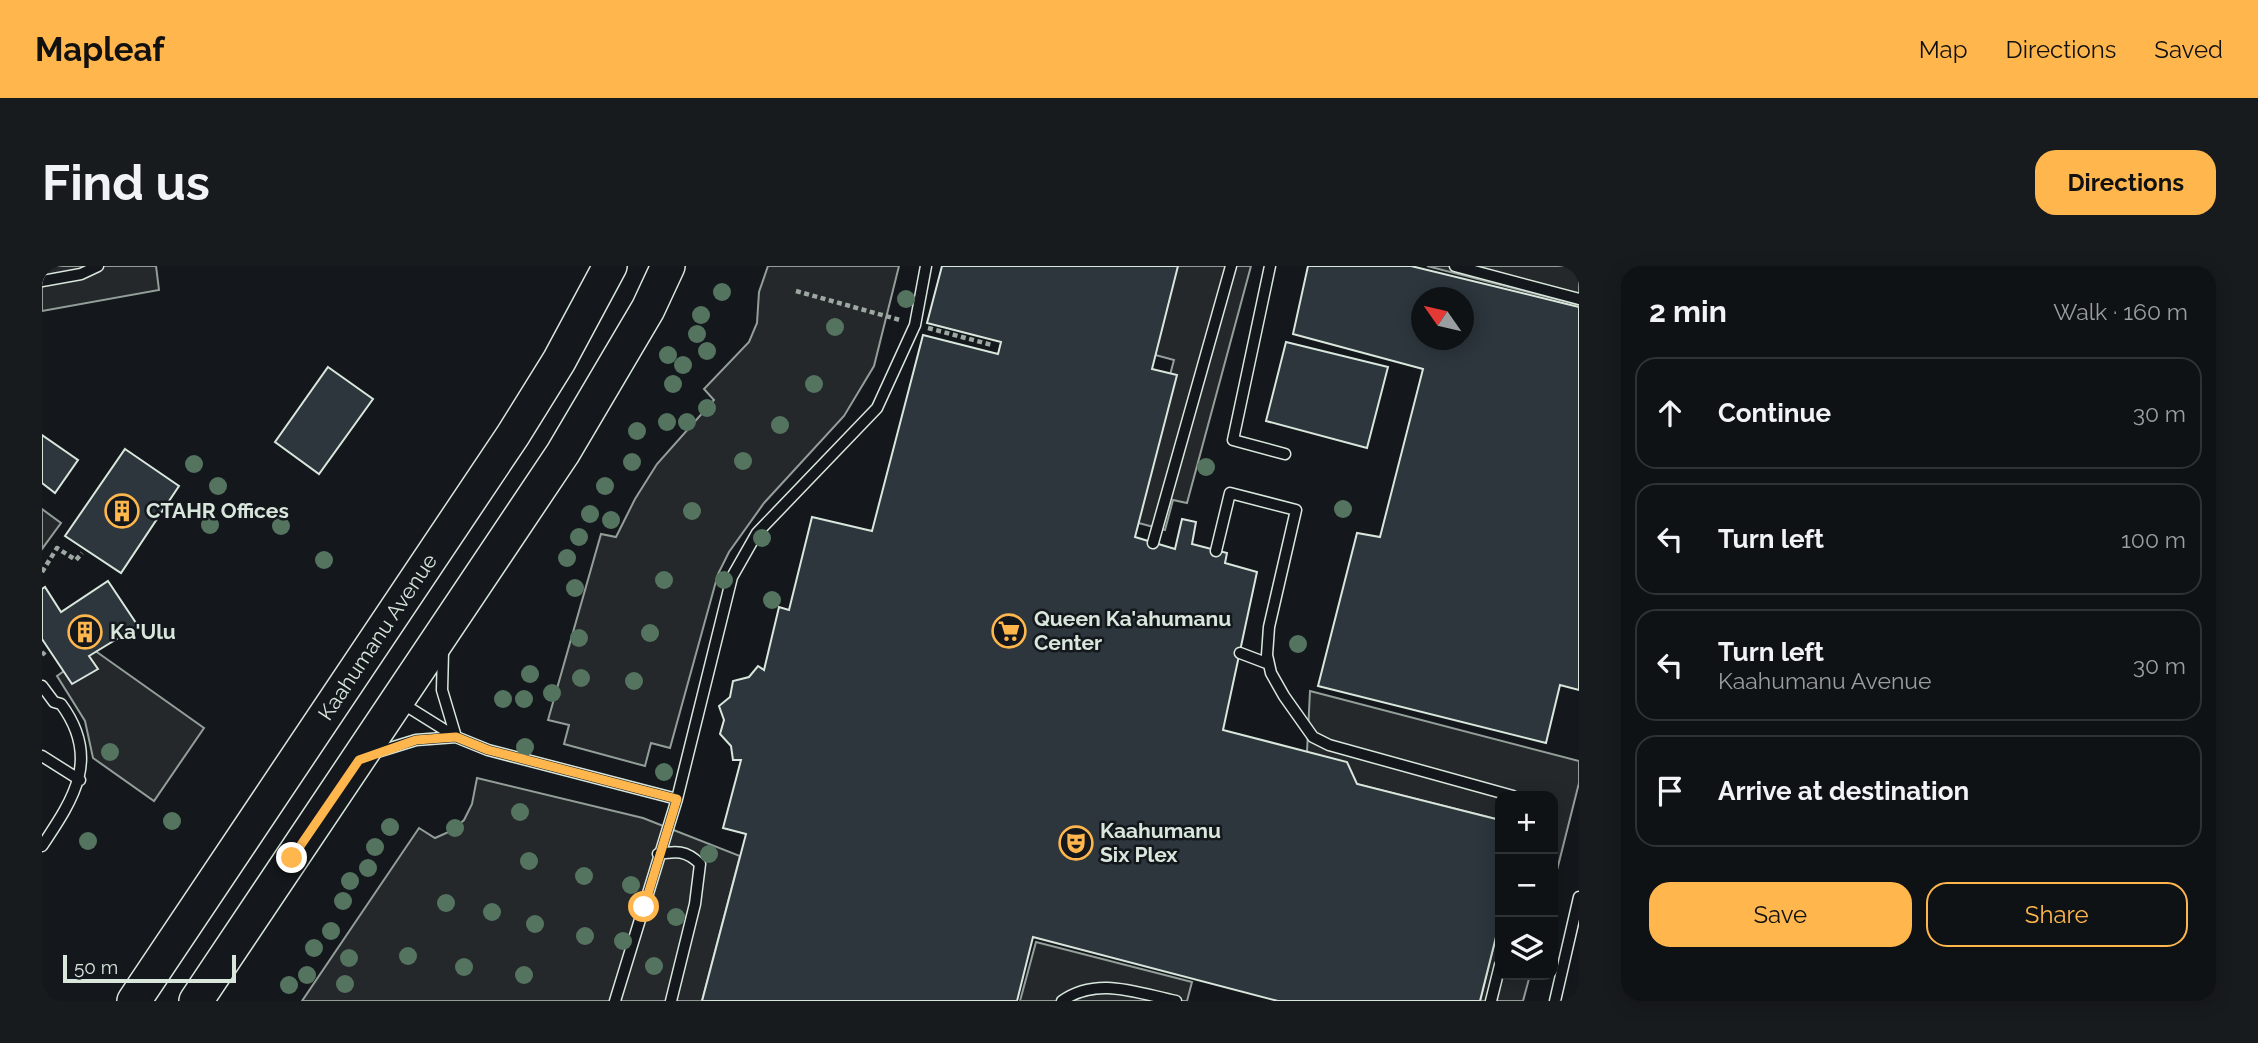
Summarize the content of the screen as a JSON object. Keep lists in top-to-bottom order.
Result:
{
  "streets": {
    "main road": ["Kaahumanu Avenue"]
  },
  "places": {
    "building": ["CTAHR Offices", "Ka'Ulu"],
    "supermarket": ["Queen Ka'ahumanu Center"],
    "theatre": ["Kaahumanu Six Plex"]
  },
  "scale_bar": "50 m",
  "north": "top left",
  "page": {
    "header": "Mapleaf",
    "nav": ["Map", "Directions", "Saved"],
    "buttons": [
      "Directions",
      ["Save", "Share"]
    ],
    "title": "Find us",
    "heading": ["2 min", "Walk · 160 m"],
    "list": [
      ["Continue", "30 m"],
      ["Turn left", "100 m"],
      ["Turn left", "Kaahumanu Avenue", "30 m"],
      "Arrive at destination"
    ],
    "map_buttons": ["+", "−"],
    "scale": "50 m"
  }
}
